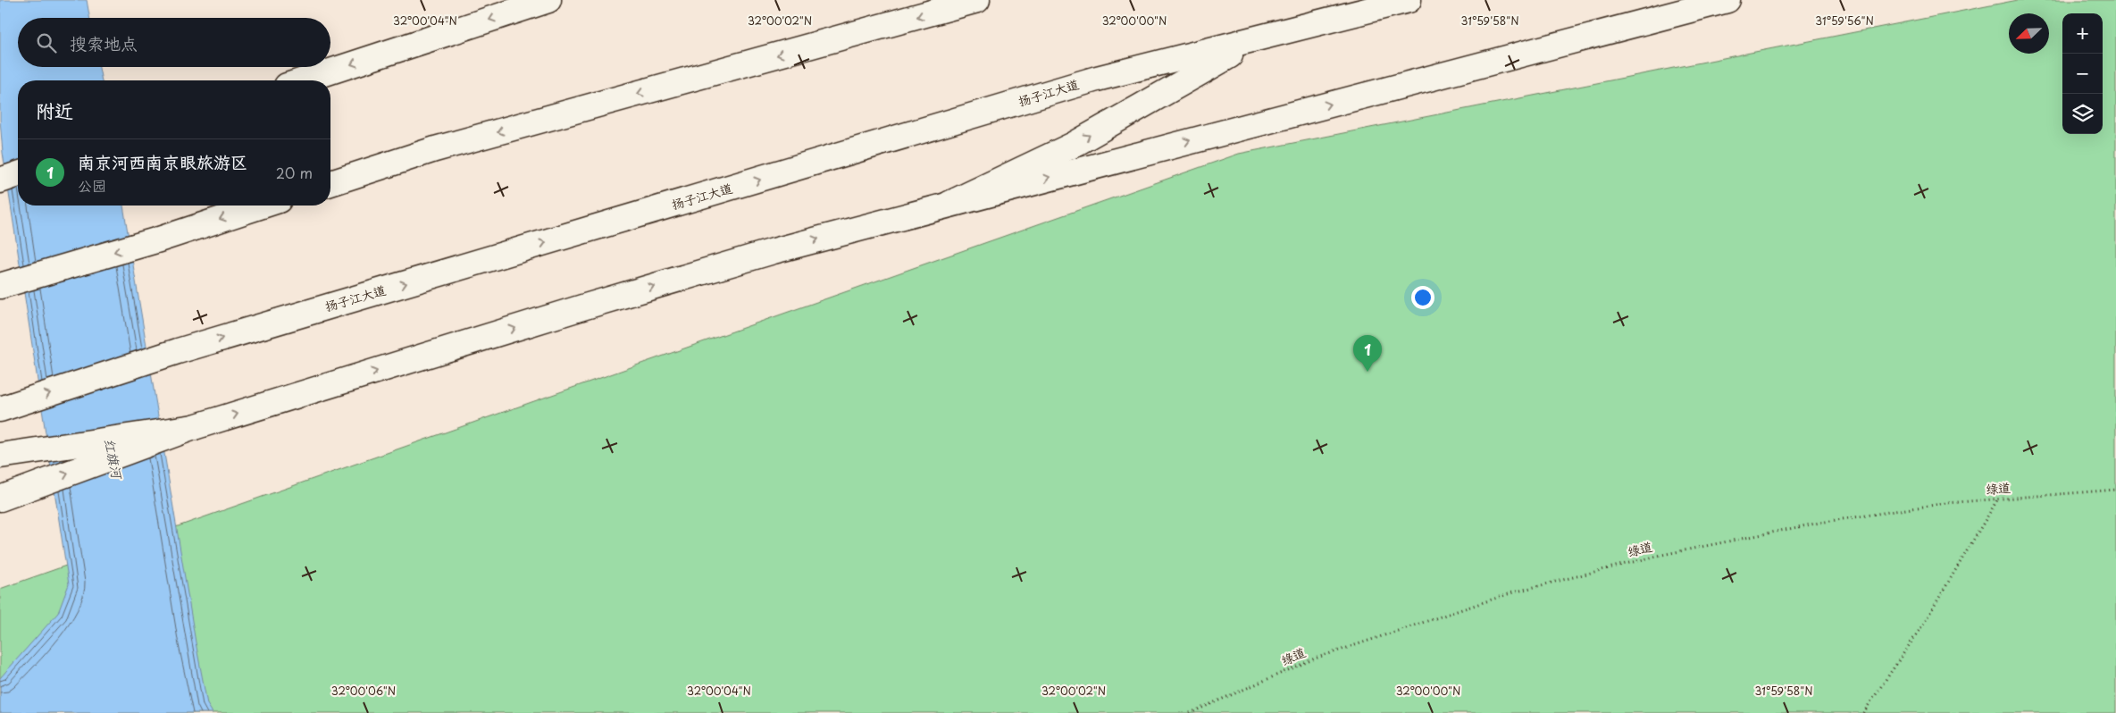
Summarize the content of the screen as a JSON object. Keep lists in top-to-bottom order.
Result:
{
  "streets": {
    "main road": ["扬子江大道"],
    "path": ["绿道"]
  },
  "water": ["红旗河"],
  "north": "bottom left",
  "page": {
    "map_buttons": ["+", "−"],
    "search": "搜索地点",
    "heading": "附近",
    "list": [
      {
        "mark": "1",
        "name": "南京河西南京眼旅游区",
        "note": "公园",
        "value": "20 m"
      }
    ],
    "pins": "1"
  },
  "coordinates": [
    "32°00'04\"N",
    "32°00'02\"N",
    "32°00'00\"N",
    "31°59'58\"N",
    "31°59'56\"N",
    "32°00'06\"N"
  ]
}
